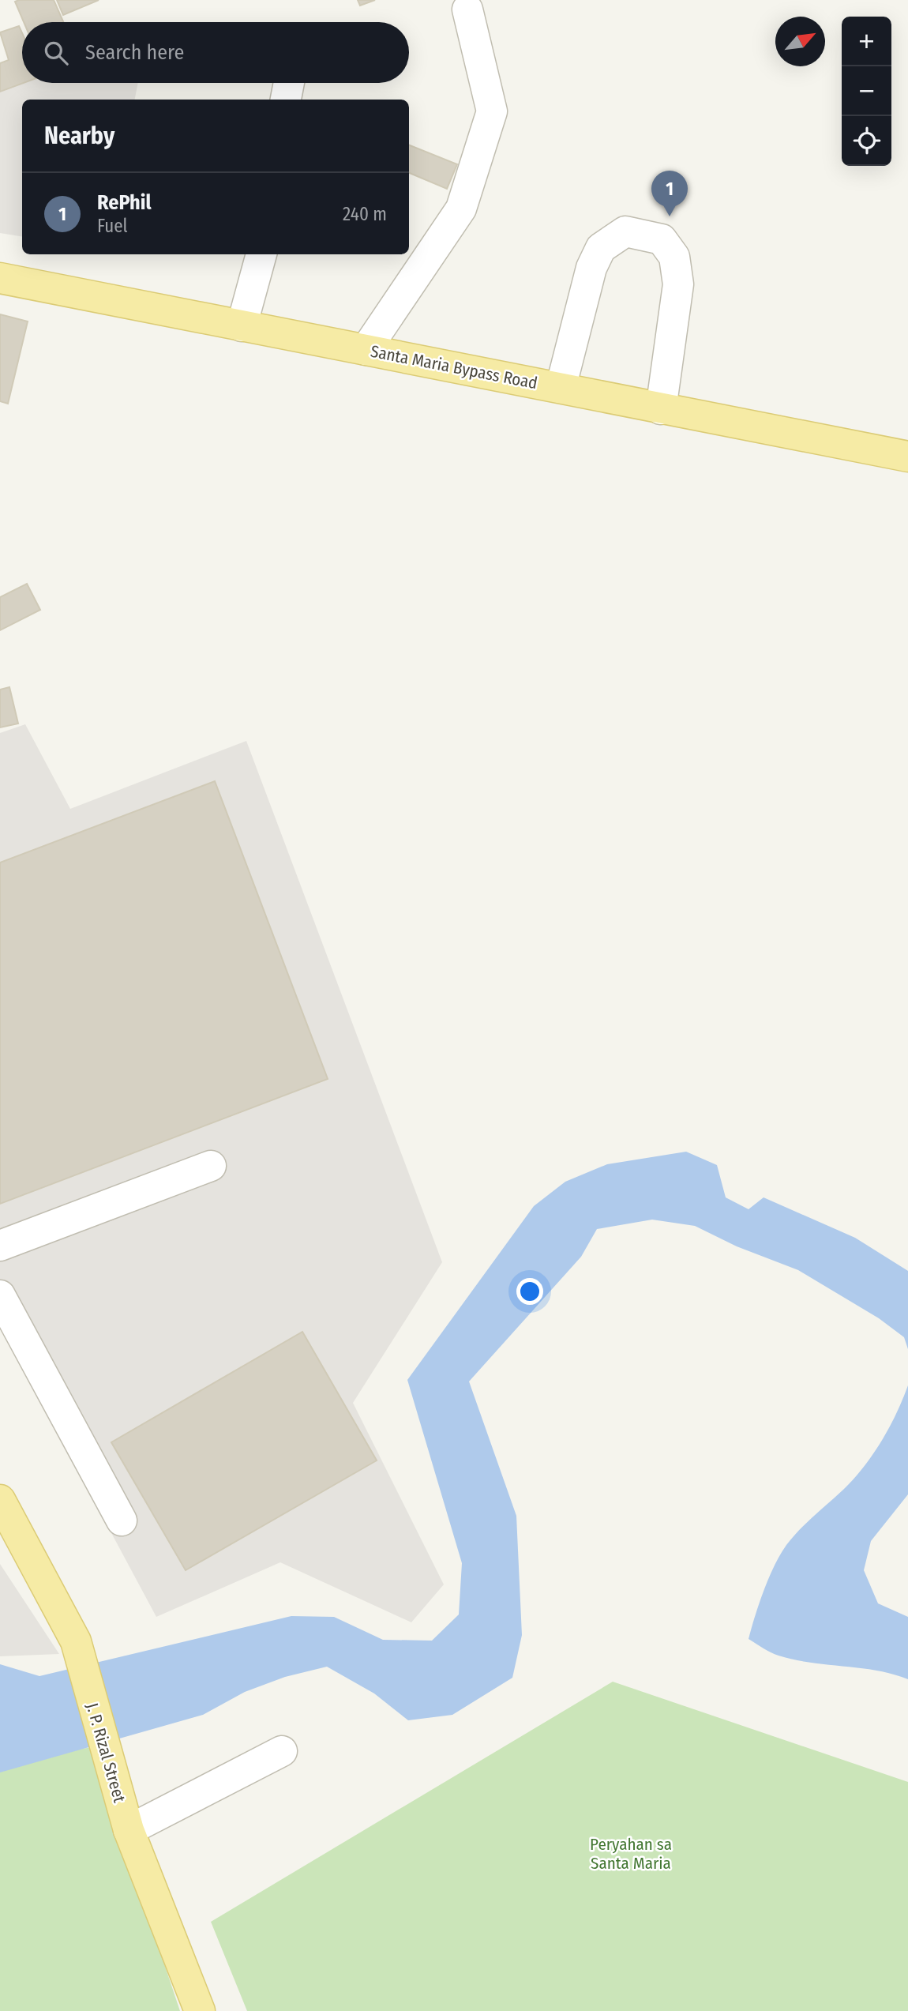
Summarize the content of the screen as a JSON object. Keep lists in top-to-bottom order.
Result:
{
  "streets": {
    "main road": ["Santa Maria Bypass Road", "J. P. Rizal Street"]
  },
  "parks": ["Peryahan sa Santa Maria"],
  "north": "top right",
  "page": {
    "map_buttons": ["+", "−"],
    "search": "Search here",
    "heading": "Nearby",
    "pins": "1",
    "list": [
      {
        "mark": "1",
        "name": "RePhil",
        "note": "Fuel",
        "value": "240 m"
      }
    ]
  }
}
